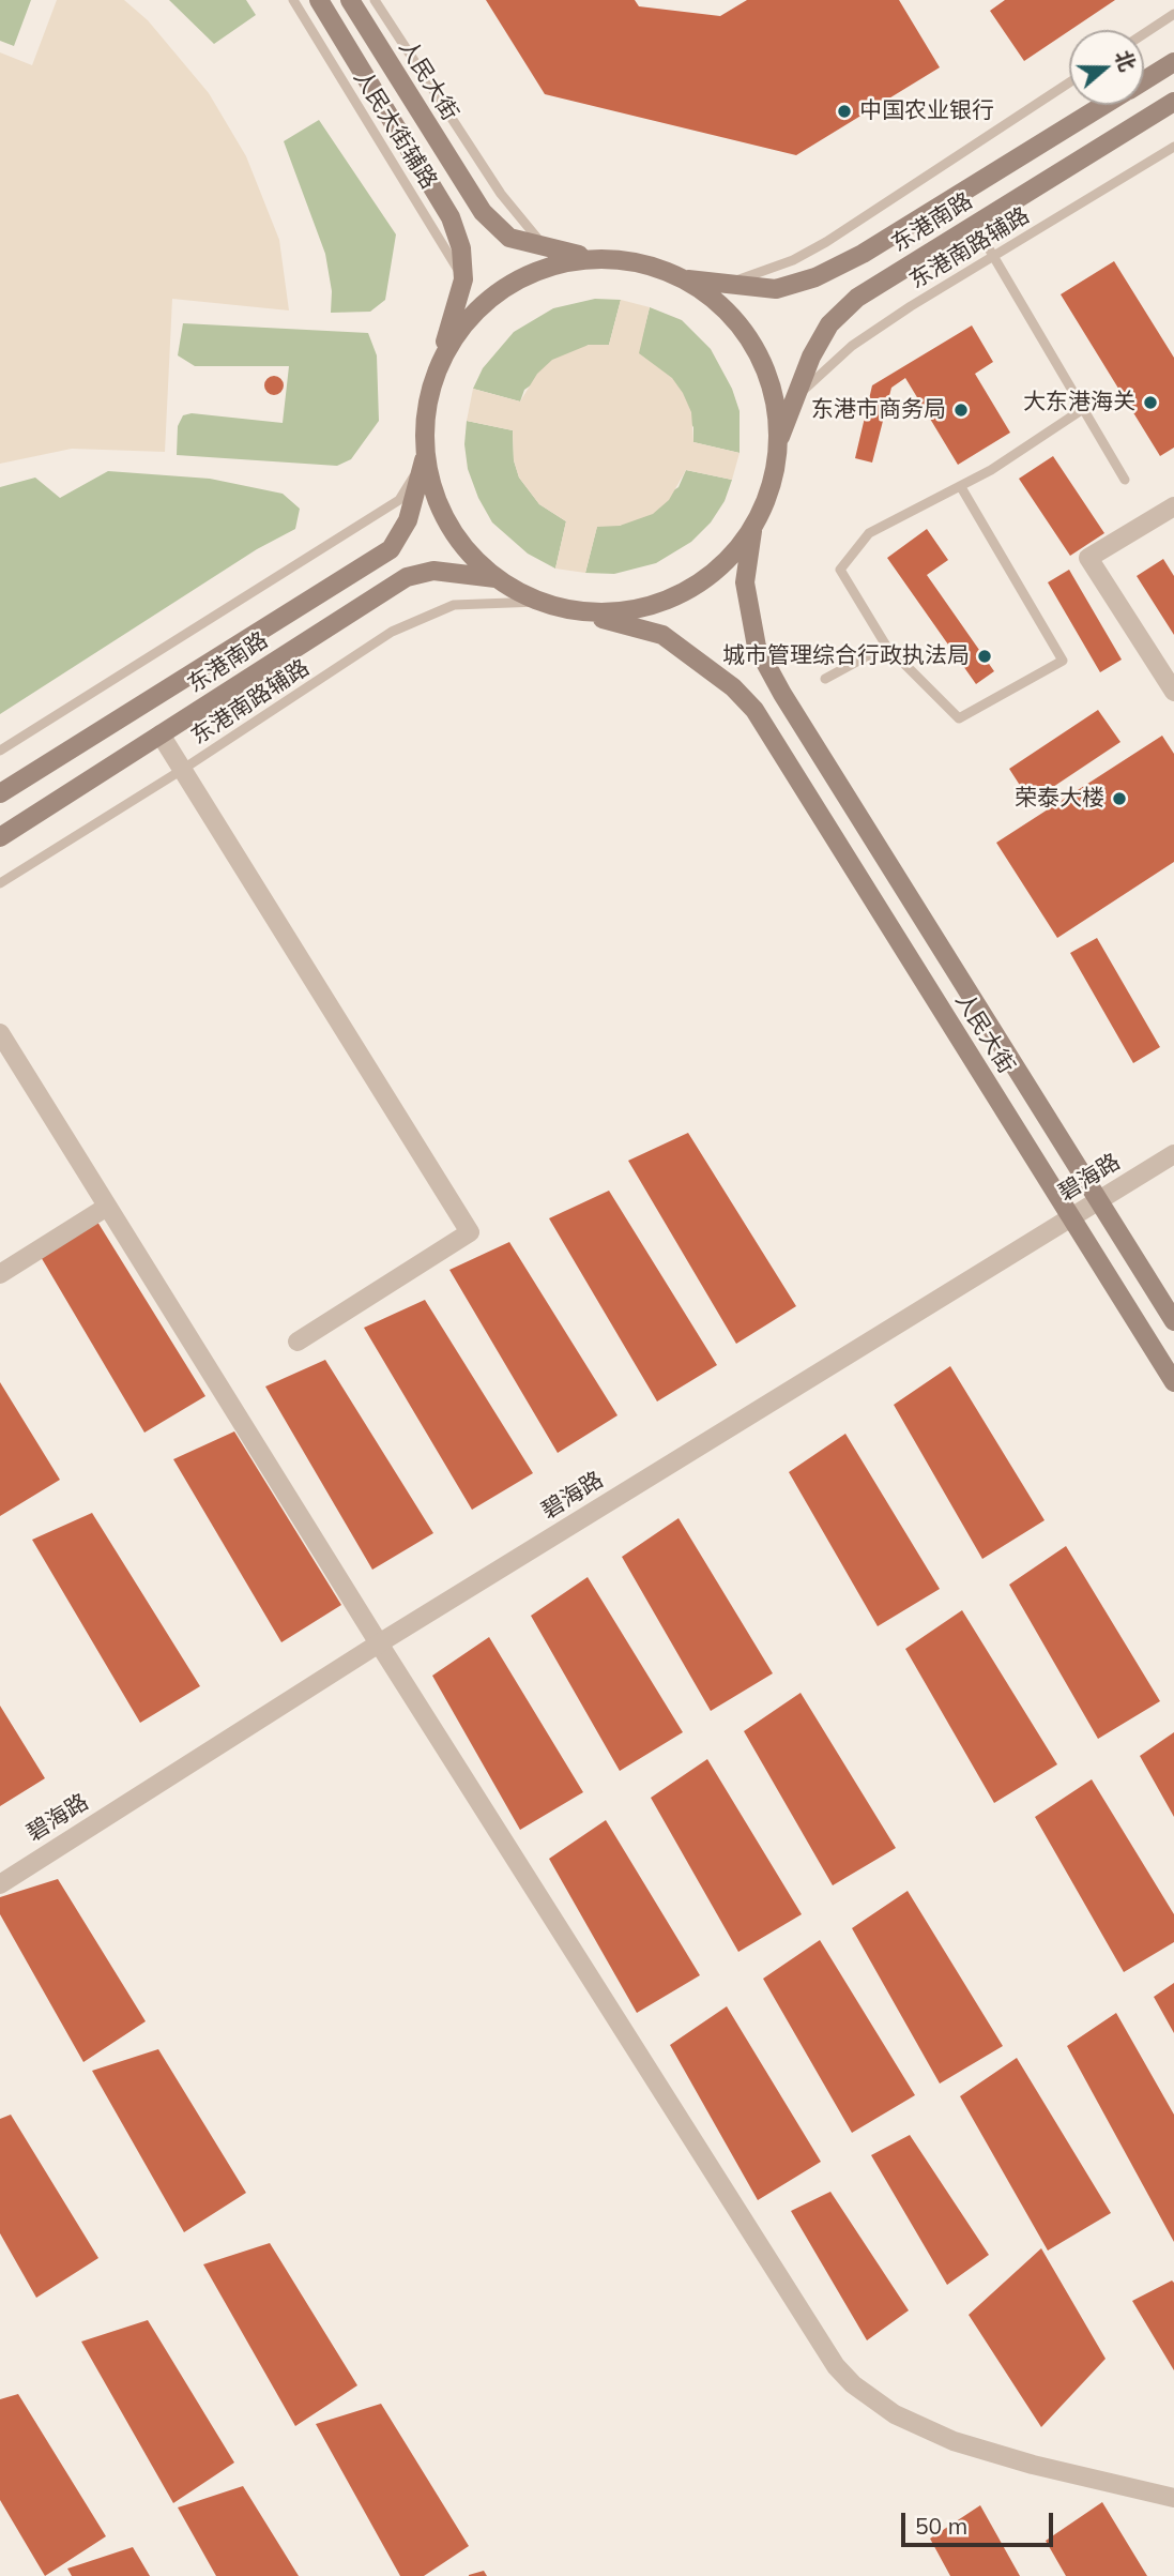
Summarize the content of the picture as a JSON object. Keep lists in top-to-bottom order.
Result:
{
  "streets": {
    "main road": ["人民大街", "东港南路"],
    "street": ["碧海路"],
    "lane": ["人民大街辅路", "东港南路辅路"]
  },
  "crossings": [
    ["人民大街", "东港南路"],
    ["人民大街", "东港南路辅路"],
    ["人民大街", "碧海路"],
    ["东港南路", "东港南路辅路"]
  ],
  "places": [
    "中国农业银行",
    "大东港海关",
    "东港市商务局",
    "城市管理综合行政执法局",
    "荣泰大楼"
  ],
  "scale_bar": "50 m",
  "north": "right"
}
